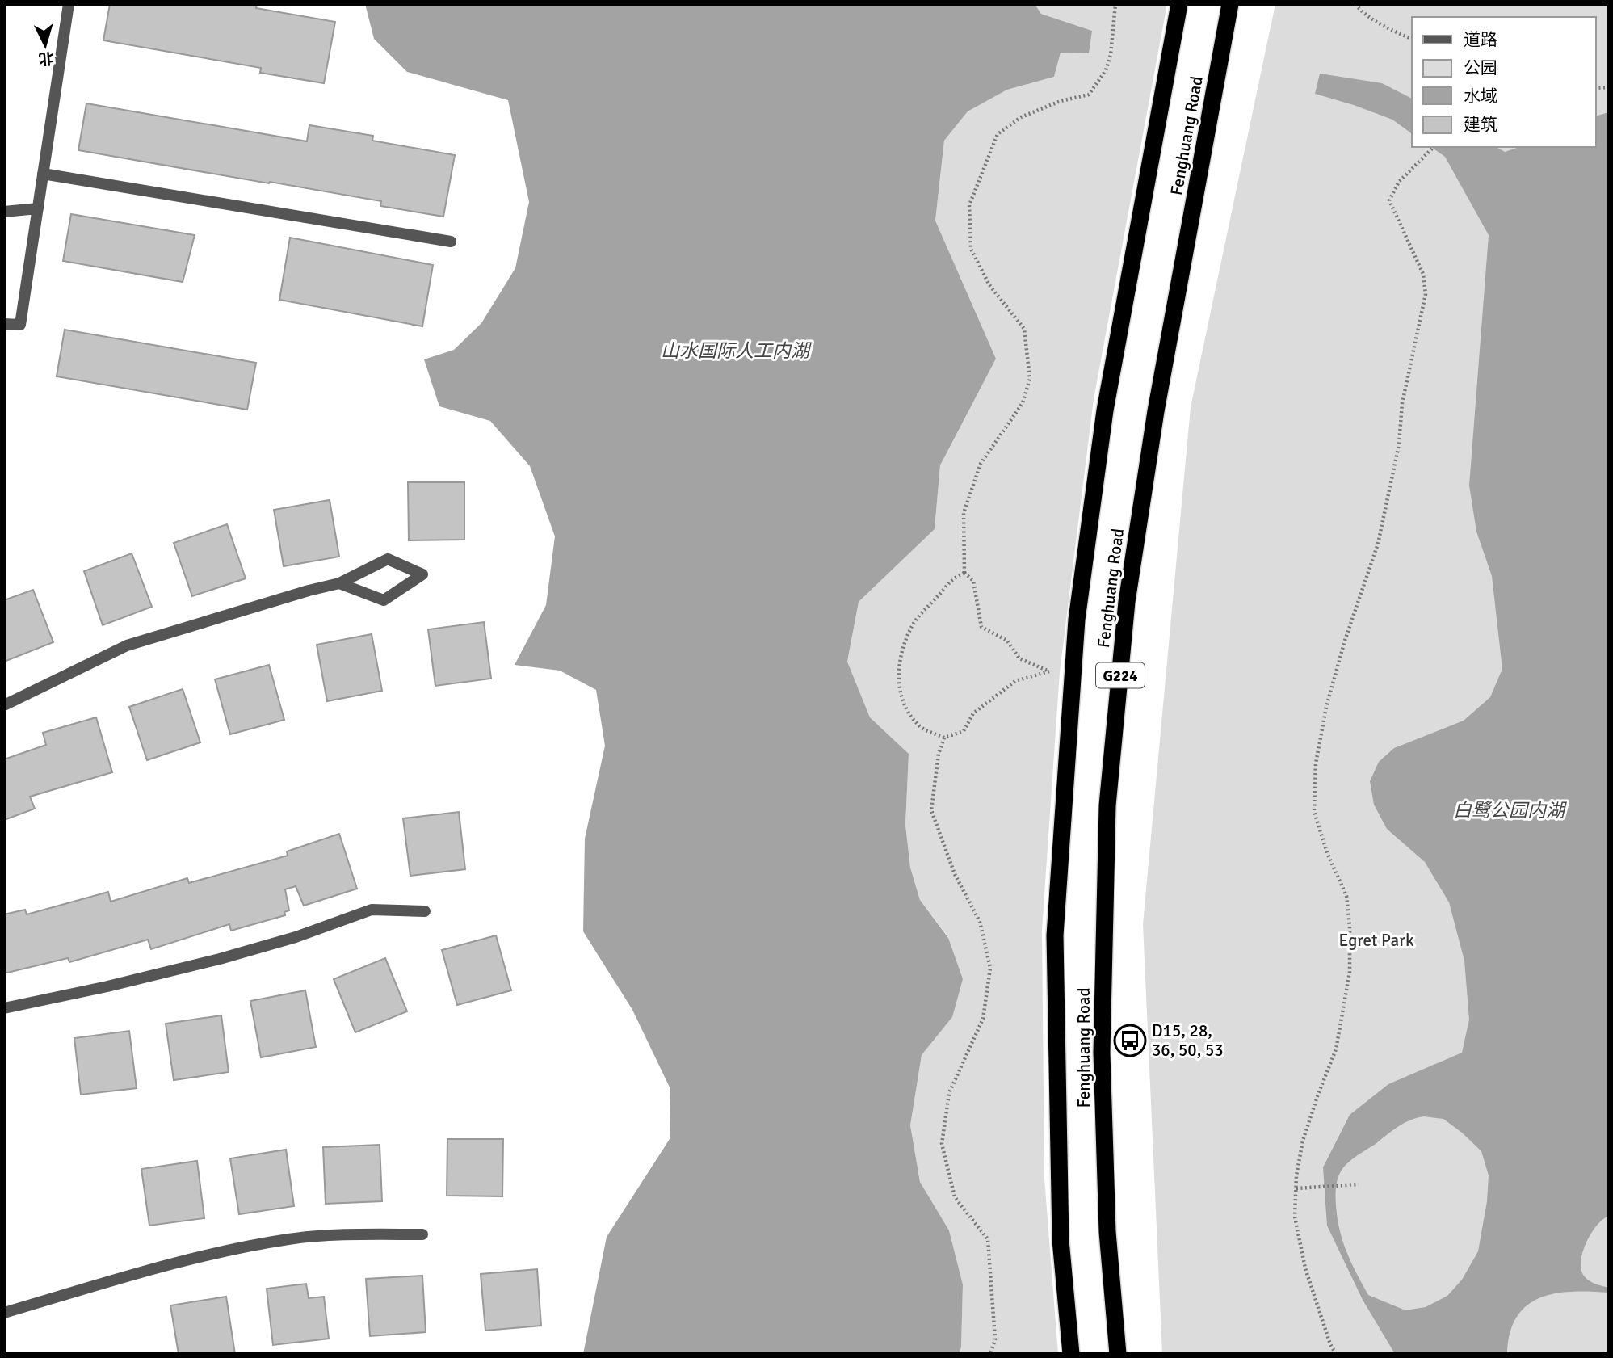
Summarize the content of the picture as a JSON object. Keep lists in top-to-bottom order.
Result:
{
  "streets": {
    "highway": ["Fenghuang Road", "G224"]
  },
  "water": ["山水国际人工内湖", "白鹭公园内湖"],
  "parks": ["Egret Park"],
  "places": {
    "bus stop": ["D15, 28, 36, 50, 53"]
  },
  "legend": [
    "道路",
    "公园",
    "水域",
    "建筑"
  ],
  "north": "bottom"
}
